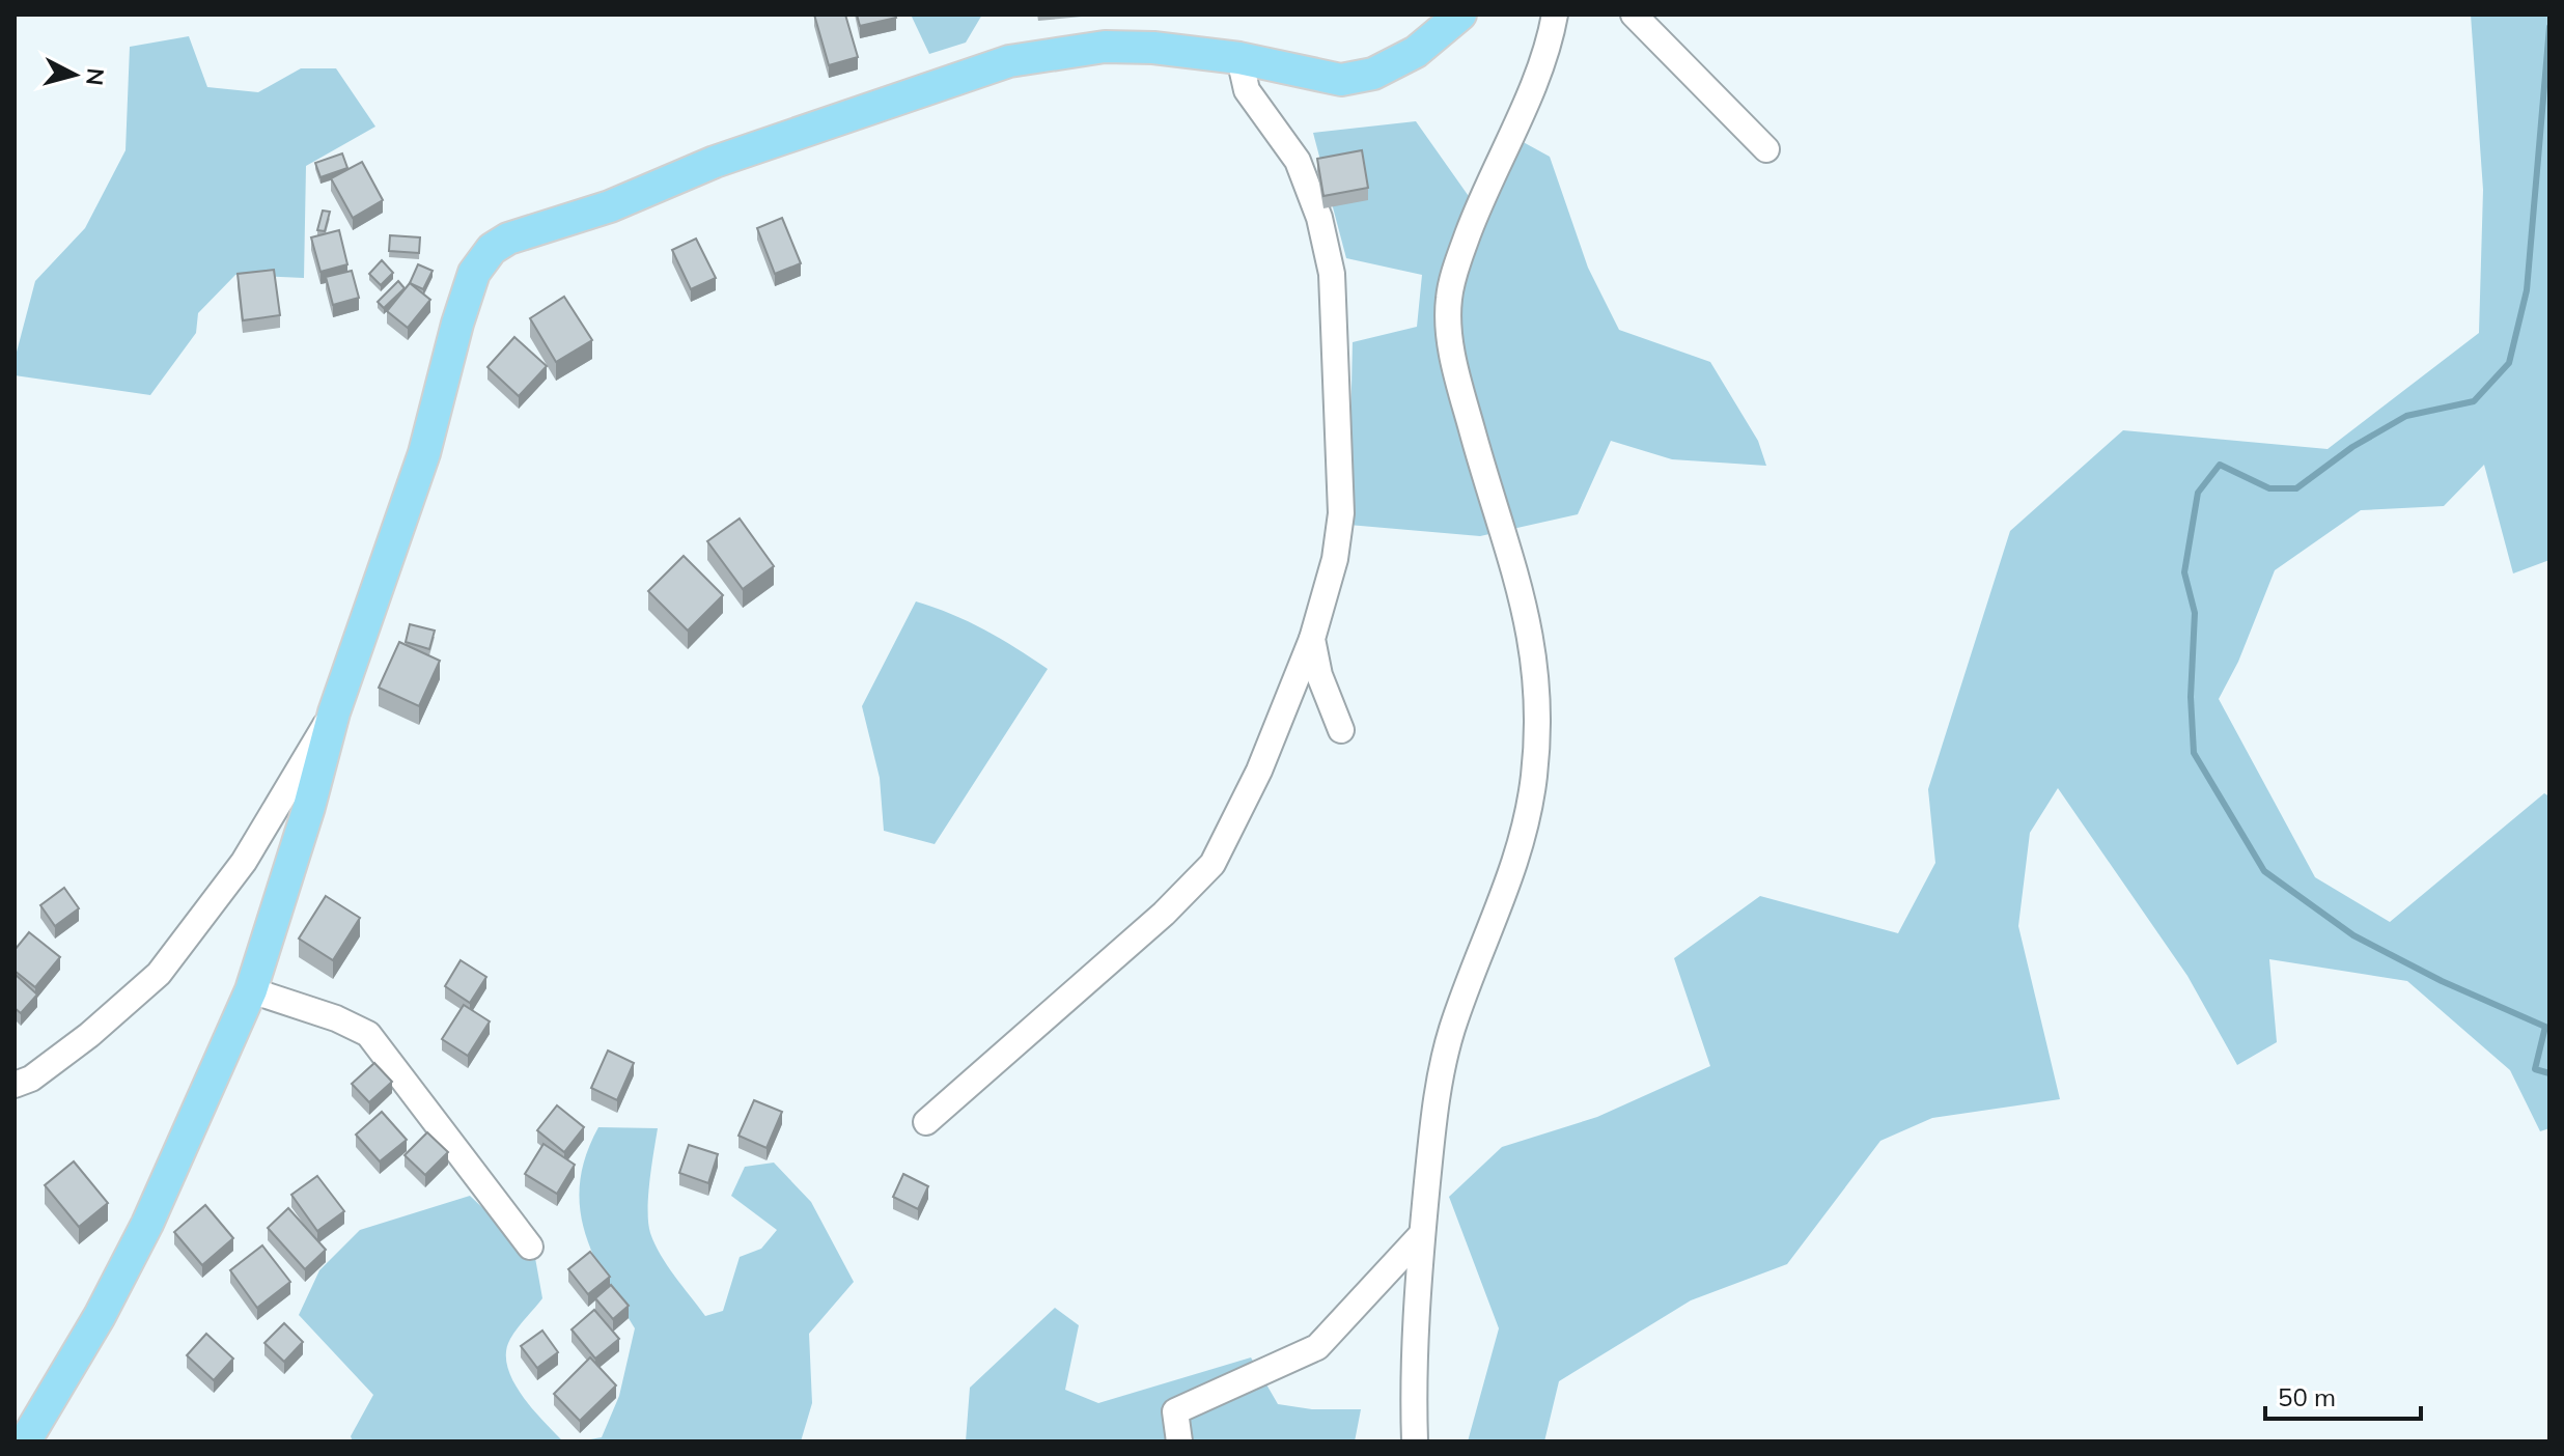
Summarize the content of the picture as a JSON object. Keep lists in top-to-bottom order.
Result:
{
  "scale_bar": "50 m",
  "north": "right"
}
